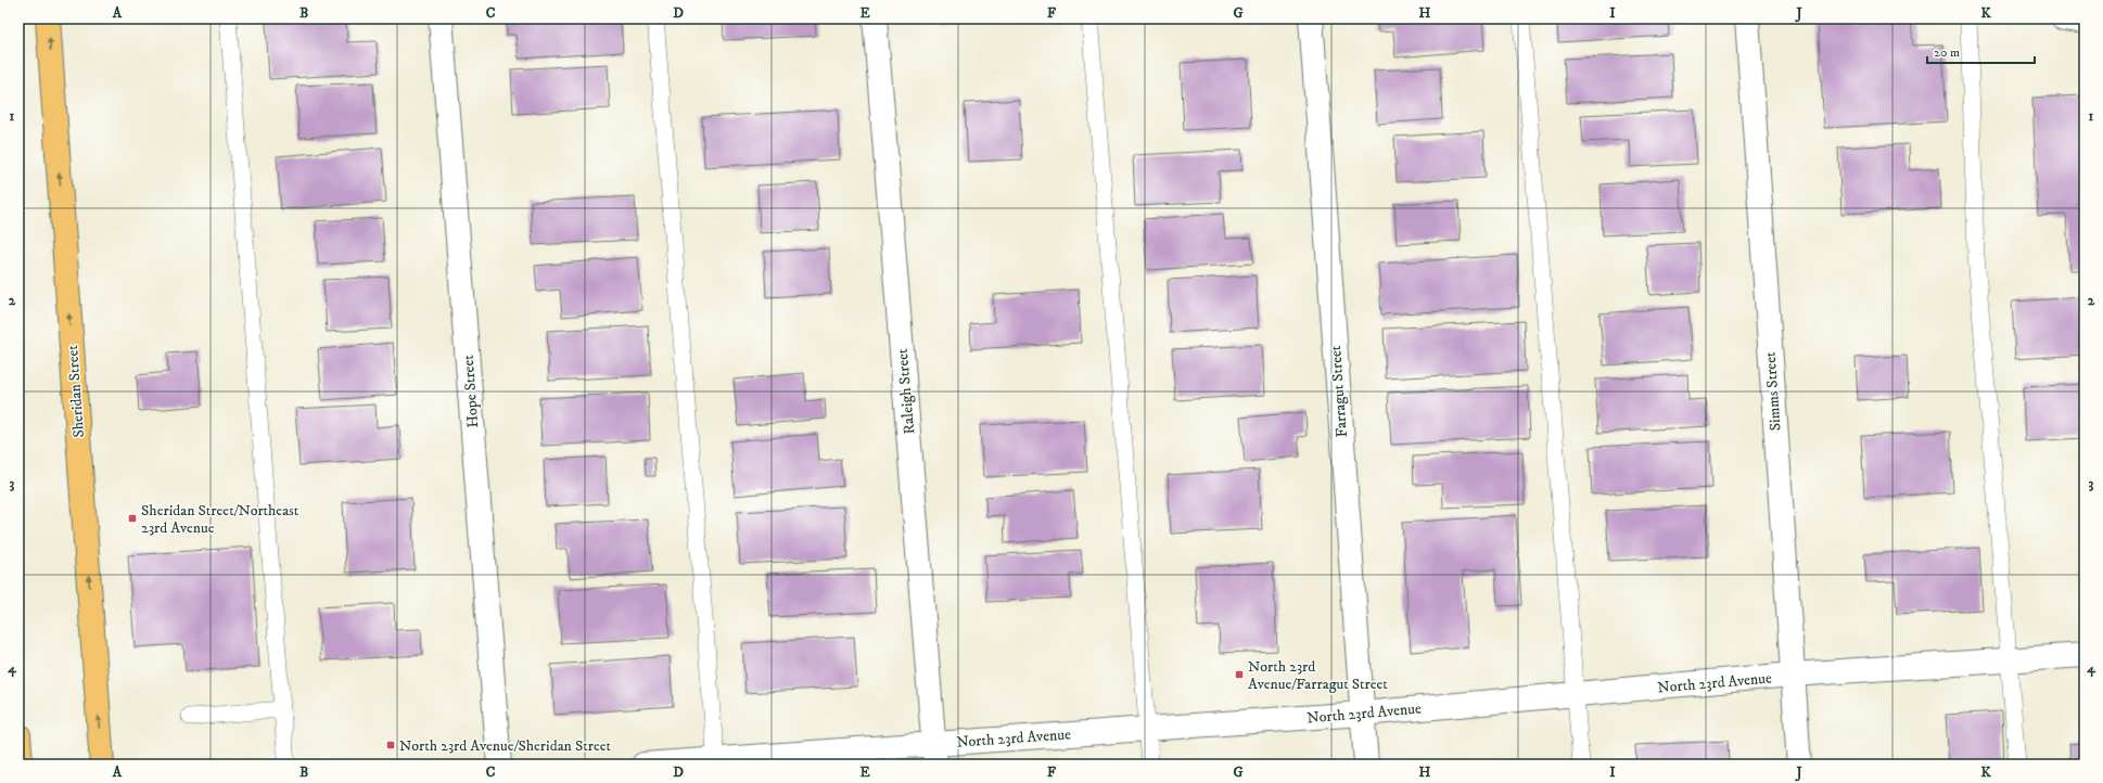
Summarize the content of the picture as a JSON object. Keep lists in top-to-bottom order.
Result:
{
  "streets": {
    "main road": ["Sheridan Street"],
    "street": [
      "Hope Street",
      "Raleigh Street",
      "Farragut Street",
      "Simms Street",
      "North 23rd Avenue"
    ]
  },
  "crossings": [
    ["Raleigh Street", "North 23rd Avenue"],
    ["Farragut Street", "North 23rd Avenue"],
    ["Simms Street", "North 23rd Avenue"]
  ],
  "one_way": ["Sheridan Street"],
  "places": {
    "transit": ["Sheridan Street/Northeast 23rd Avenue", "North 23rd Avenue/Farragut Street", "North 23rd Avenue/Sheridan Street"]
  },
  "scale_bar": "20 m",
  "grid": {
    "columns": [
      "A",
      "B",
      "C",
      "D",
      "E",
      "F",
      "G",
      "H",
      "I",
      "J",
      "K"
    ],
    "rows": [
      "1",
      "2",
      "3",
      "4"
    ]
  }
}
